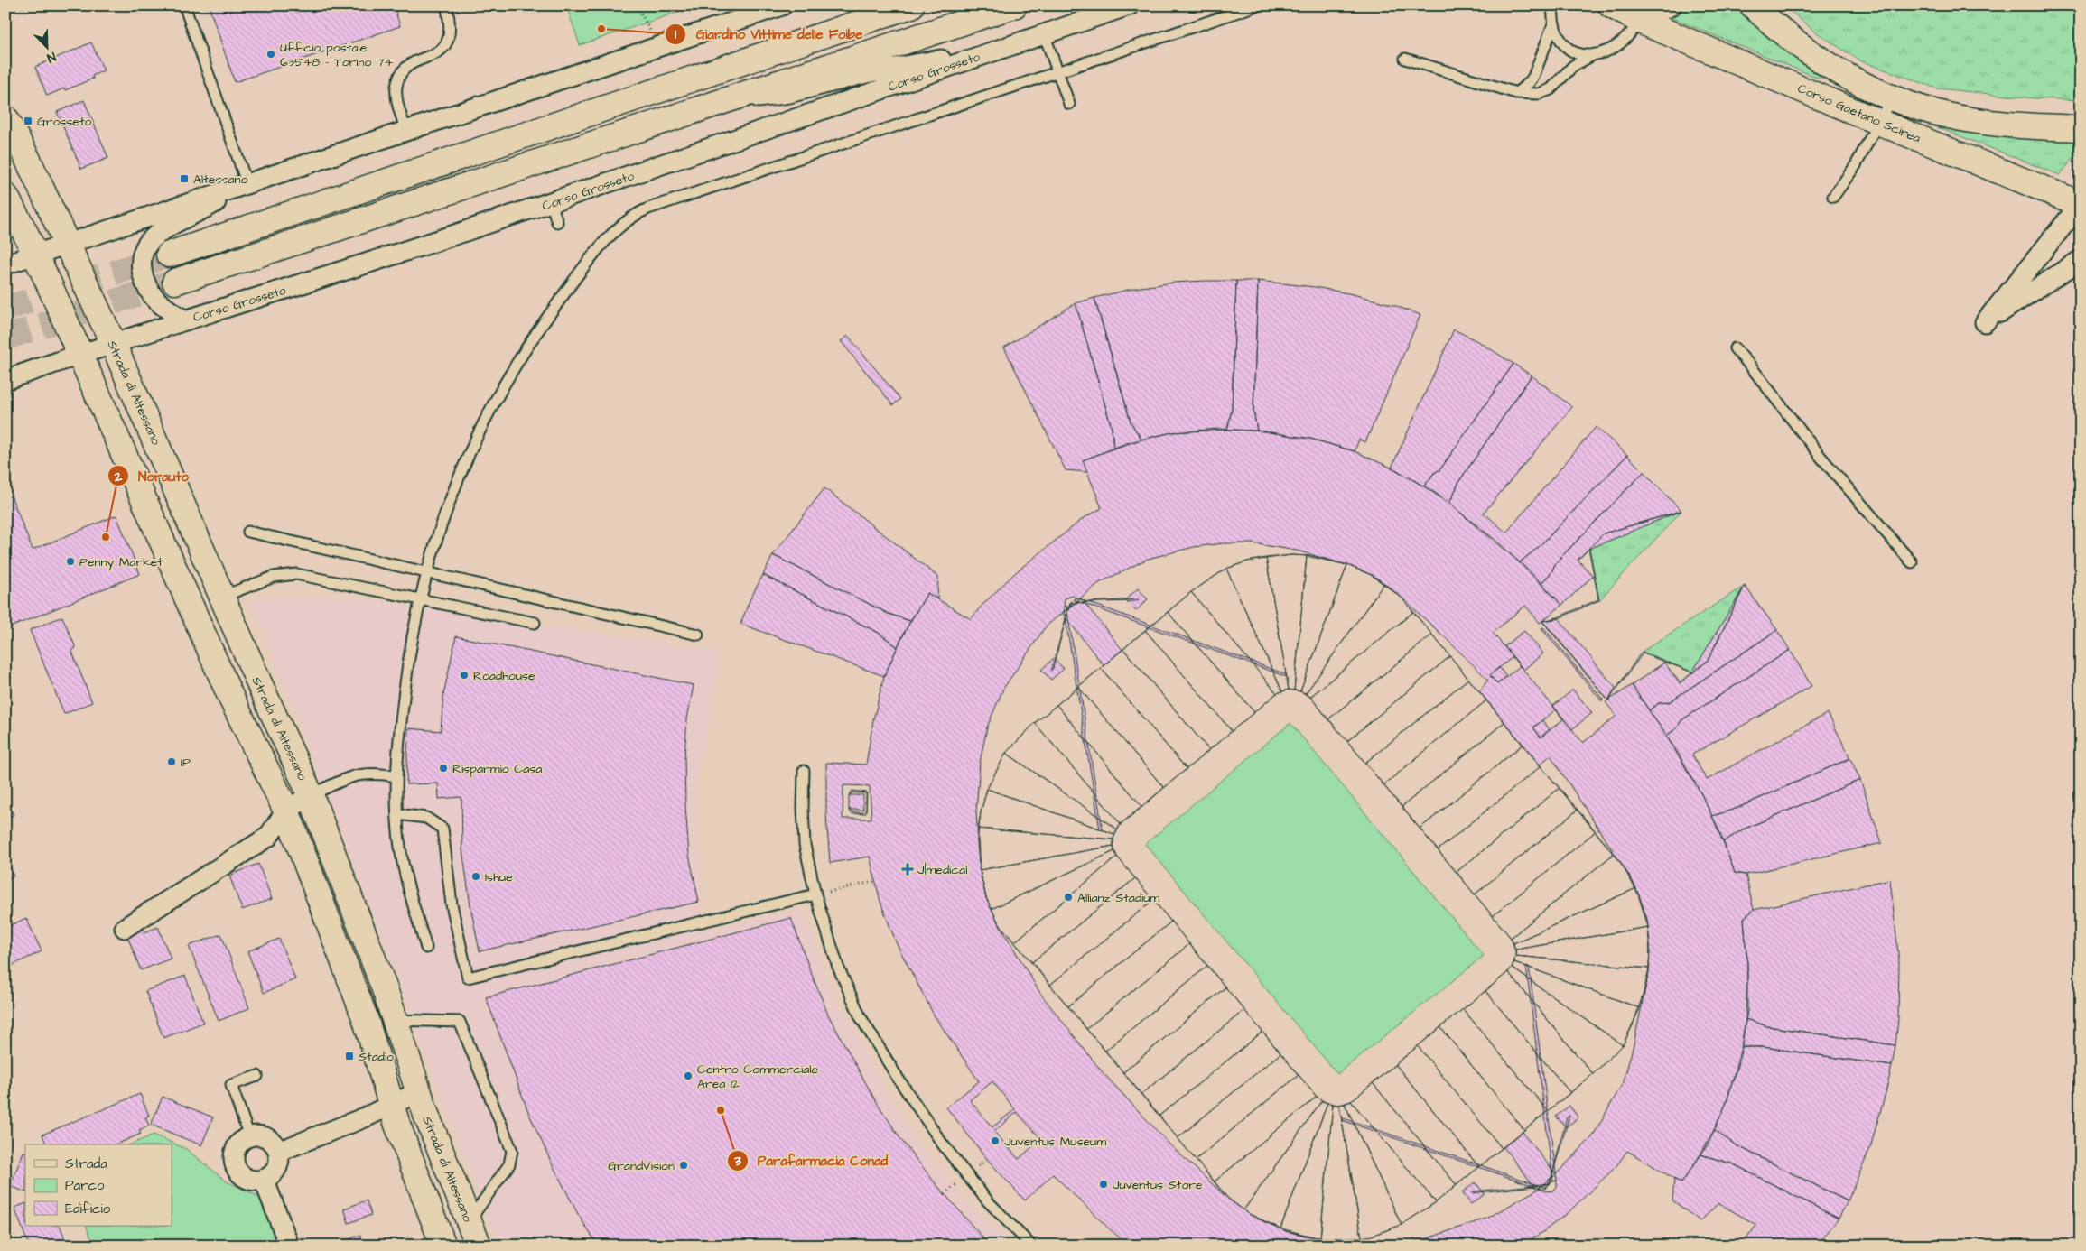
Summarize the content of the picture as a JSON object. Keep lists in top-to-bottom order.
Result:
{
  "streets": {
    "street": ["Corso Grosseto", "Corso Gaetano Scirea", "Strada di Altessano"]
  },
  "crossings": [
    ["Corso Grosseto", "Strada di Altessano"]
  ],
  "places": {
    "other": [
      "Giardino Vittime delle Foibe",
      "Ufficio postale 63548 – Torino 74",
      "Norauto",
      "Penny Market",
      "Roadhouse",
      "IP",
      "Risparmio Casa",
      "Ishue",
      "Allianz Stadium",
      "Centro Commerciale Area 12",
      "Parafarmacia Conad",
      "Juventus Museum",
      "GrandVision",
      "Juventus Store"
    ],
    "transit": ["Grosseto", "Altessano", "Stadio"],
    "health": ["J|medical"]
  },
  "legend": ["Strada", "Parco", "Edificio"],
  "north": "bottom right"
}
